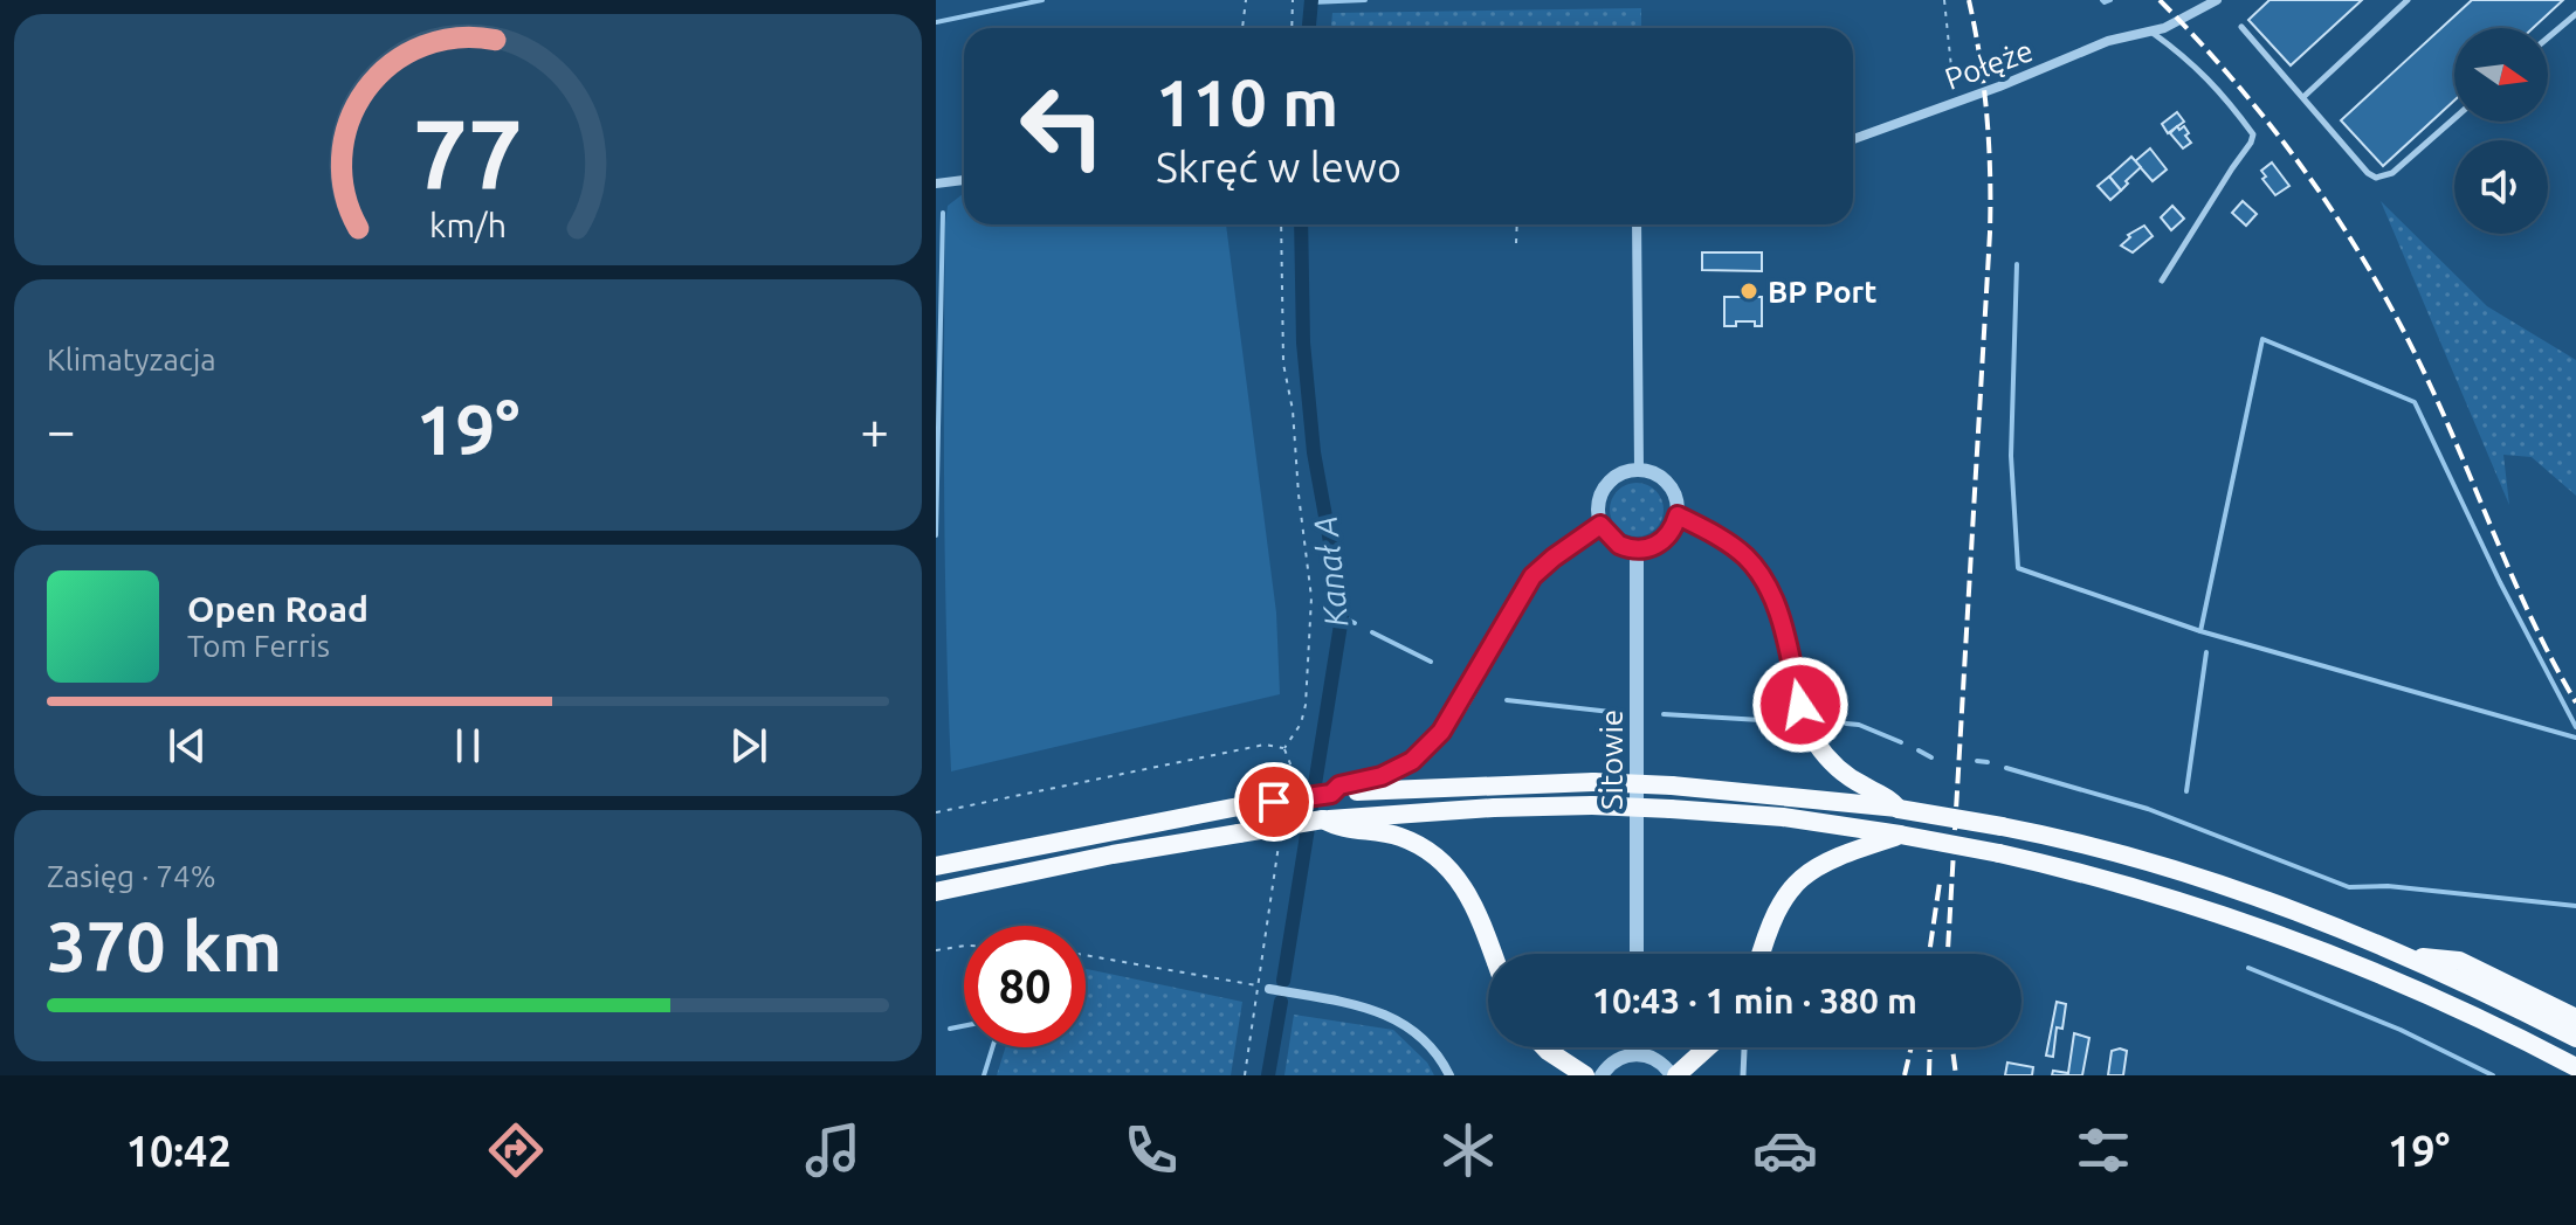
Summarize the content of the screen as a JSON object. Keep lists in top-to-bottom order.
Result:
{
  "streets": {
    "street": ["Połęże", "Sitowie"]
  },
  "water": ["Kanał A"],
  "places": ["BP Port"],
  "north": "right",
  "page": {
    "turn": ["110 m", "Skręć w lewo"],
    "tile": [
      "Klimatyzacja",
      ["Zasięg · 74%", "370 km"]
    ],
    "heat": ["−", "19°", "+"],
    "song": ["Open Road", "Tom Ferris"],
    "limit": "80",
    "trip": "10:43 · 1 min · 380 m",
    "tabs": ["10:42", "19°"],
    "gauge": ["77", "km/h"]
  }
}
